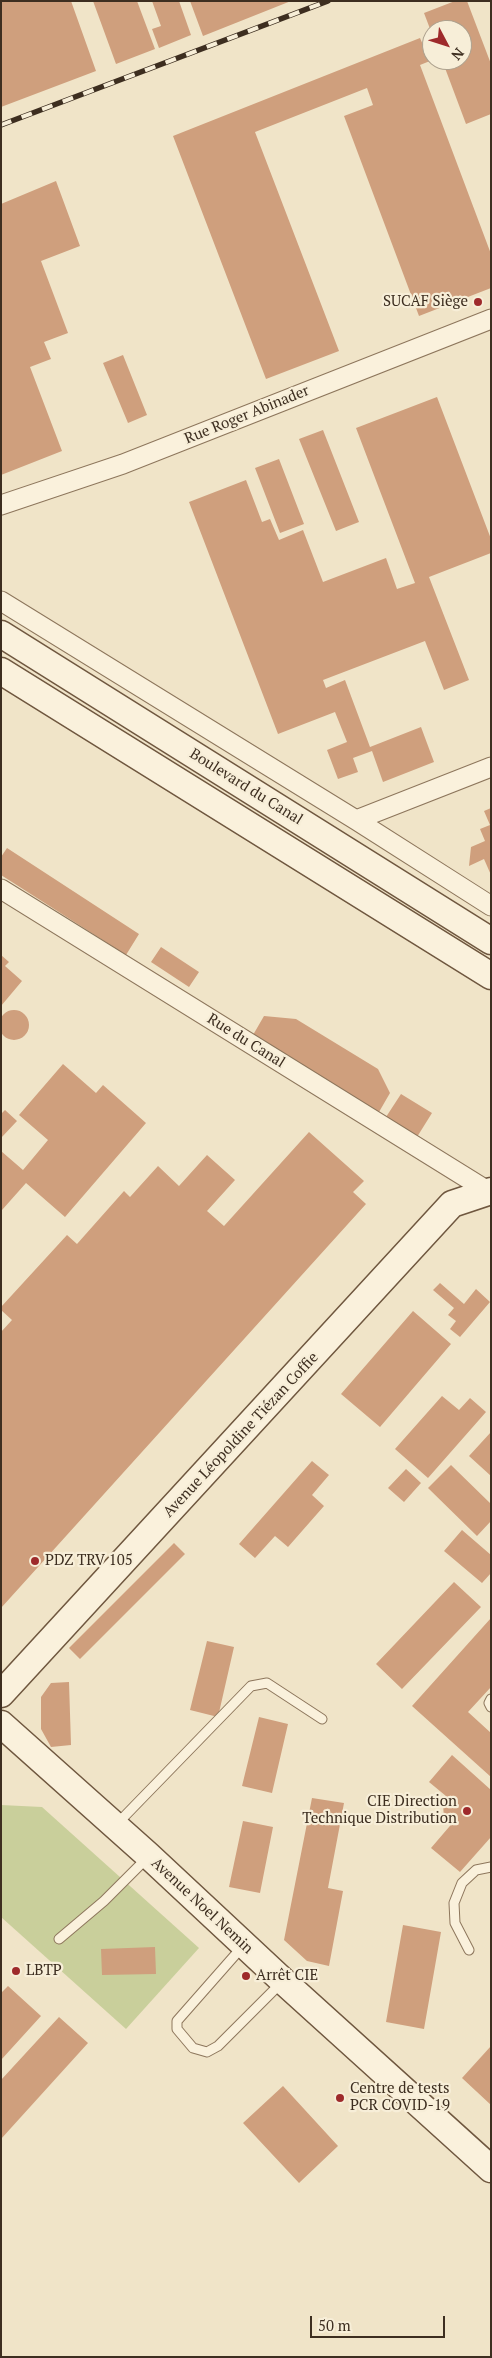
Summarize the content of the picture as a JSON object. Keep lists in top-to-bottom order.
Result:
{
  "streets": {
    "street": [
      "Rue Roger Abinader",
      "Boulevard du Canal",
      "Rue du Canal",
      "Avenue Léopoldine Tiézan Coffie",
      "Avenue Noel Nemin"
    ]
  },
  "crossings": [
    ["Rue du Canal", "Avenue Léopoldine Tiézan Coffie"]
  ],
  "places": [
    "SUCAF Siège",
    "PDZ TRV 105",
    "CIE Direction Technique Distribution",
    "LBTP",
    "Arrêt CIE",
    "Centre de tests PCR COVID-19"
  ],
  "scale_bar": "50 m",
  "north": "bottom right"
}
